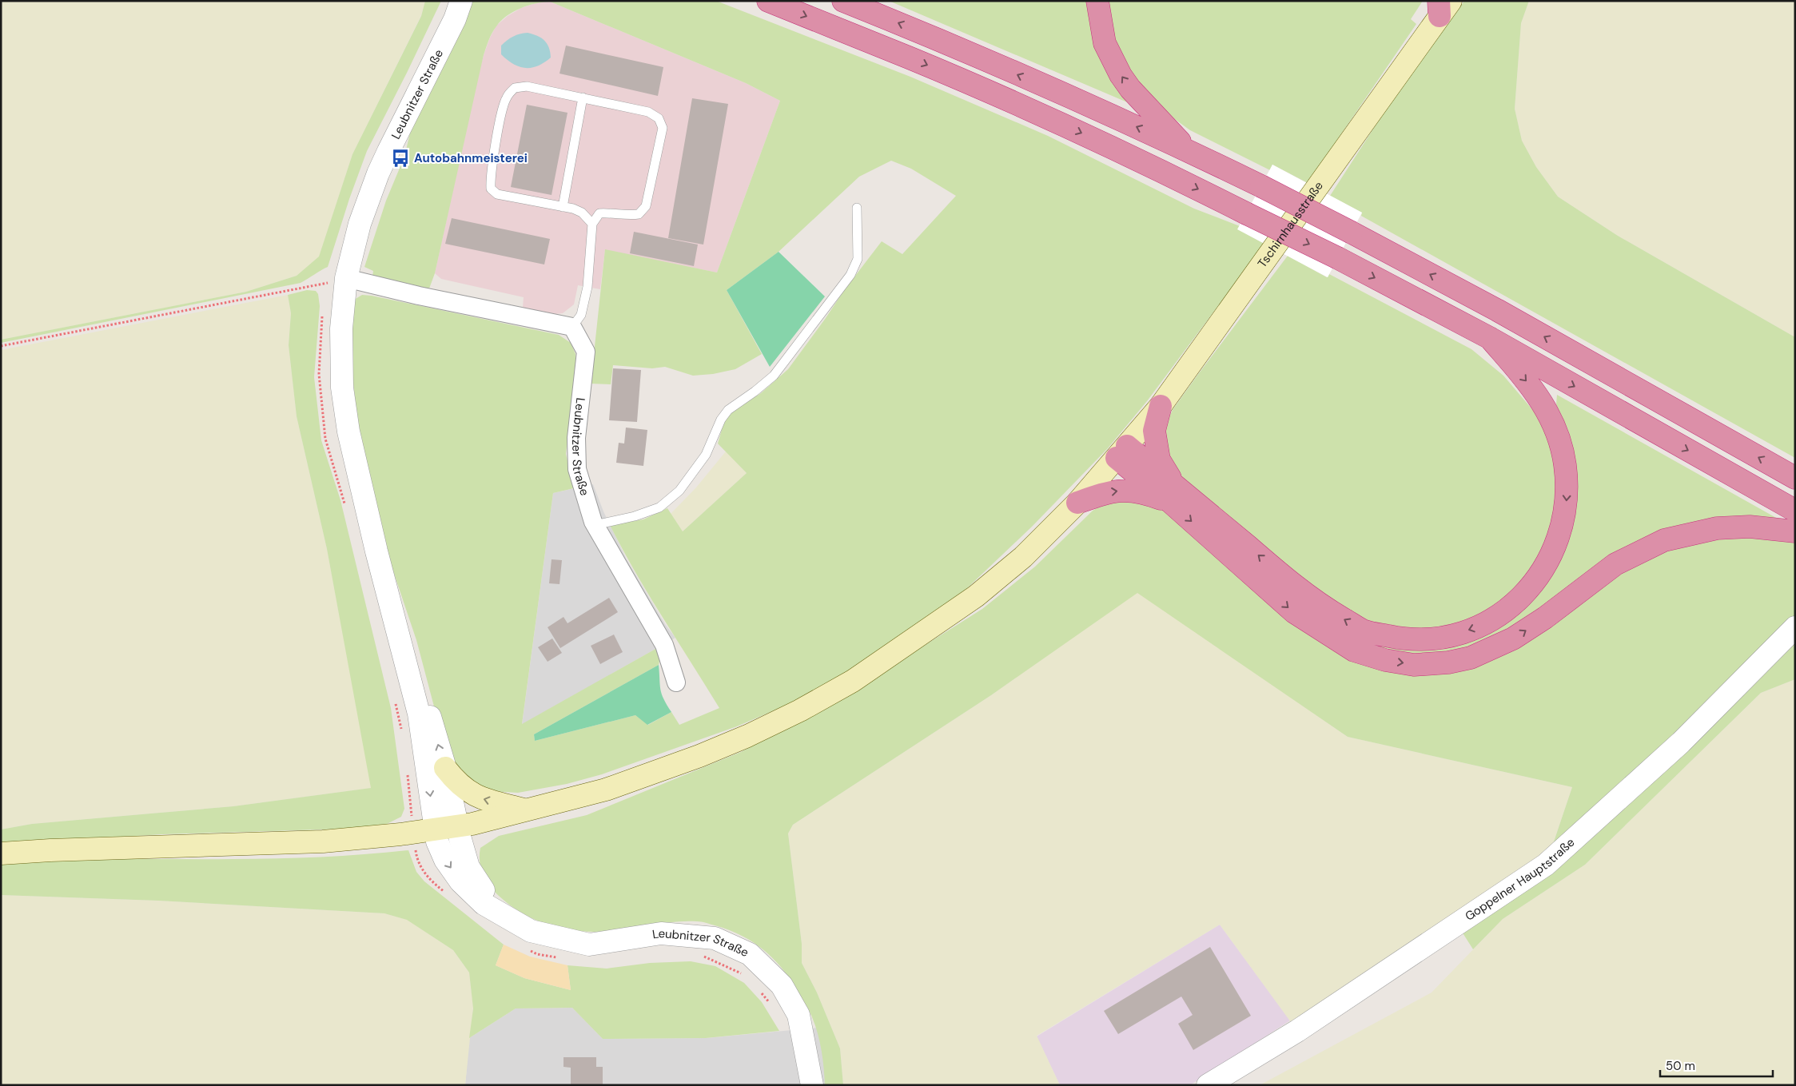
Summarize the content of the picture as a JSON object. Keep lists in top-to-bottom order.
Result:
{
  "streets": {
    "main road": ["Tschirnhausstraße"],
    "street": ["Leubnitzer Straße", "Goppelner Hauptstraße"]
  },
  "places": {
    "bus stop": ["Autobahnmeisterei"]
  },
  "scale_bar": "50 m"
}
